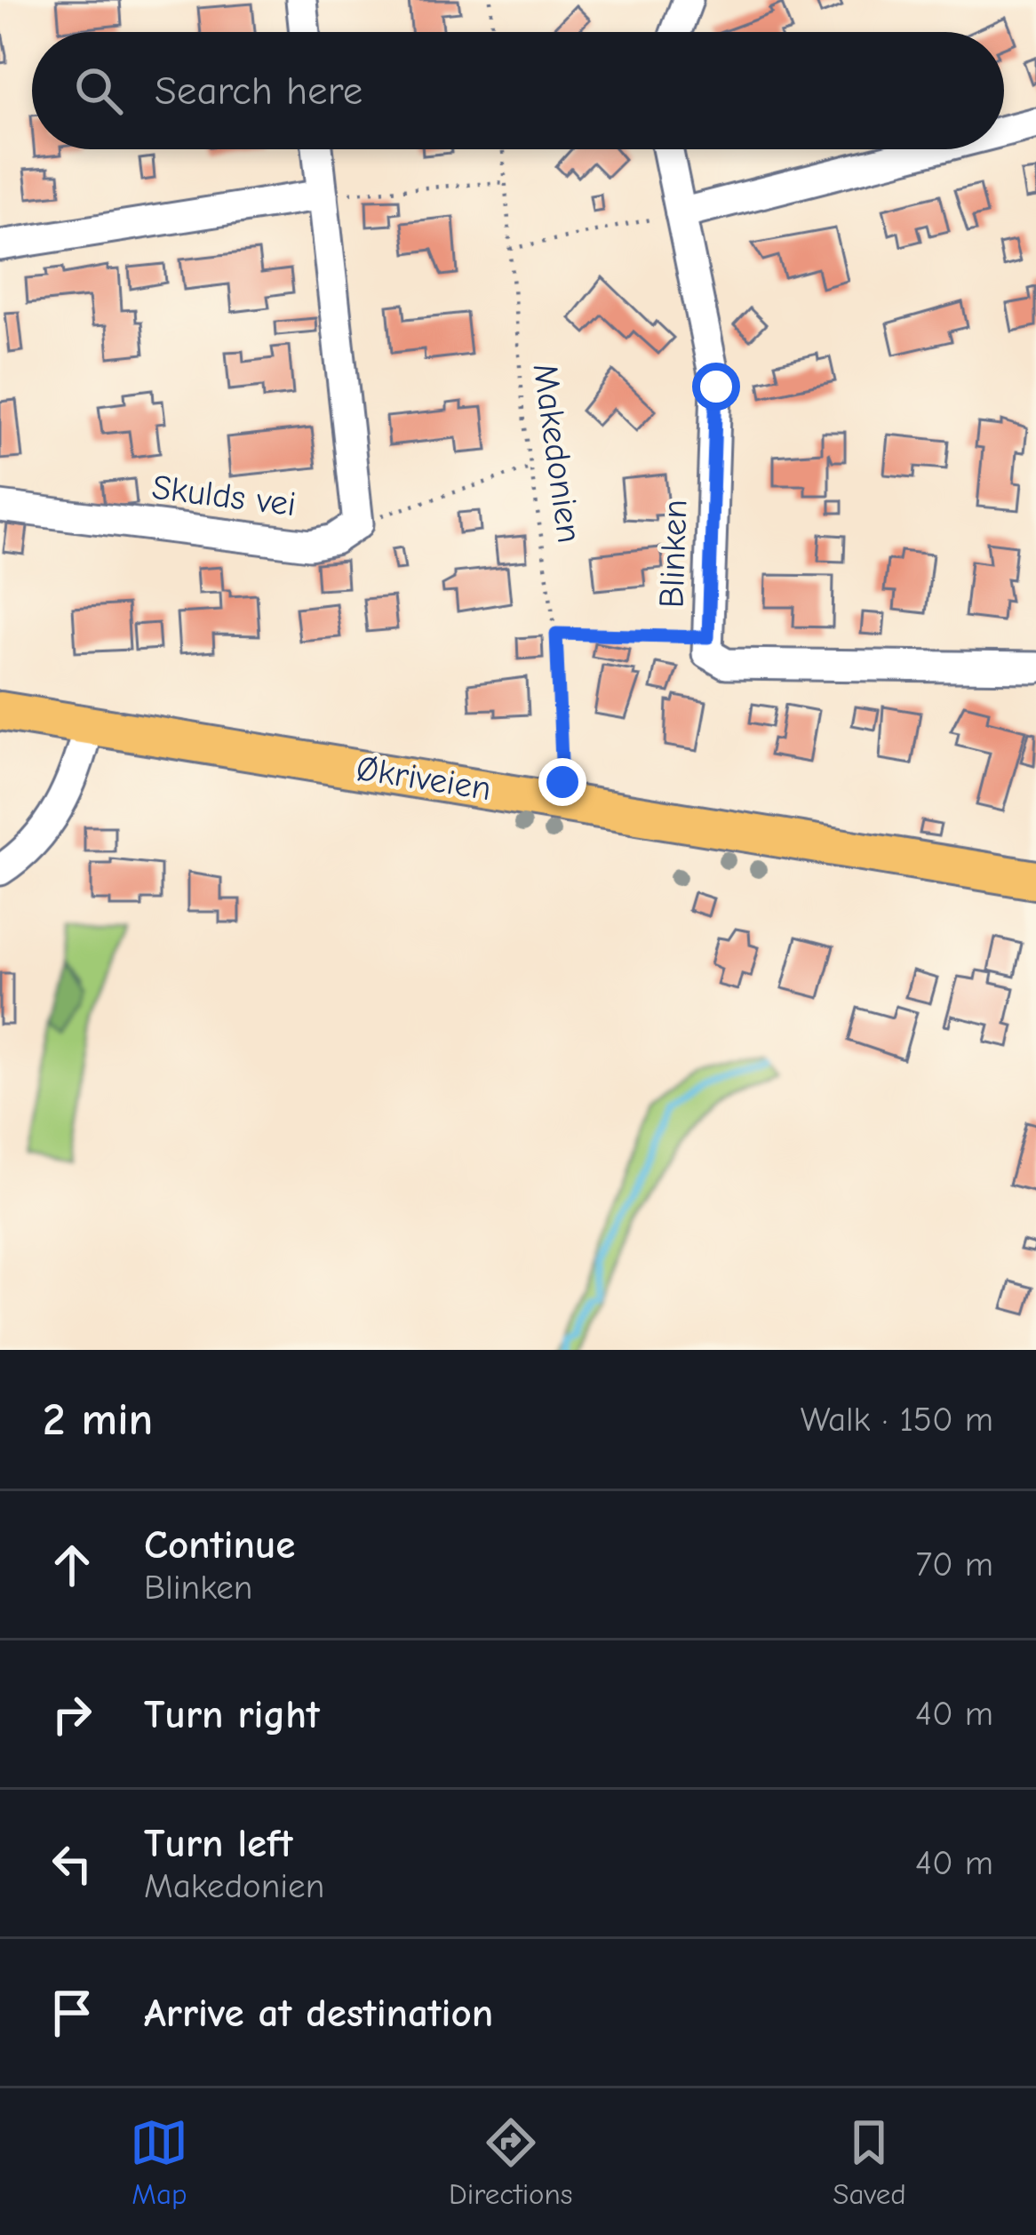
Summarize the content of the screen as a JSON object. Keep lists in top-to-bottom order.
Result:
{
  "streets": {
    "main road": ["Økriveien"],
    "street": ["Skulds vei", "Blinken"],
    "path": ["Makedonien"]
  },
  "page": {
    "search": "Search here",
    "heading": ["2 min", "Walk · 150 m"],
    "list": [
      ["Continue", "Blinken", "70 m"],
      ["Turn right", "40 m"],
      ["Turn left", "Makedonien", "40 m"],
      "Arrive at destination"
    ],
    "nav": ["Map", "Directions", "Saved"]
  }
}
